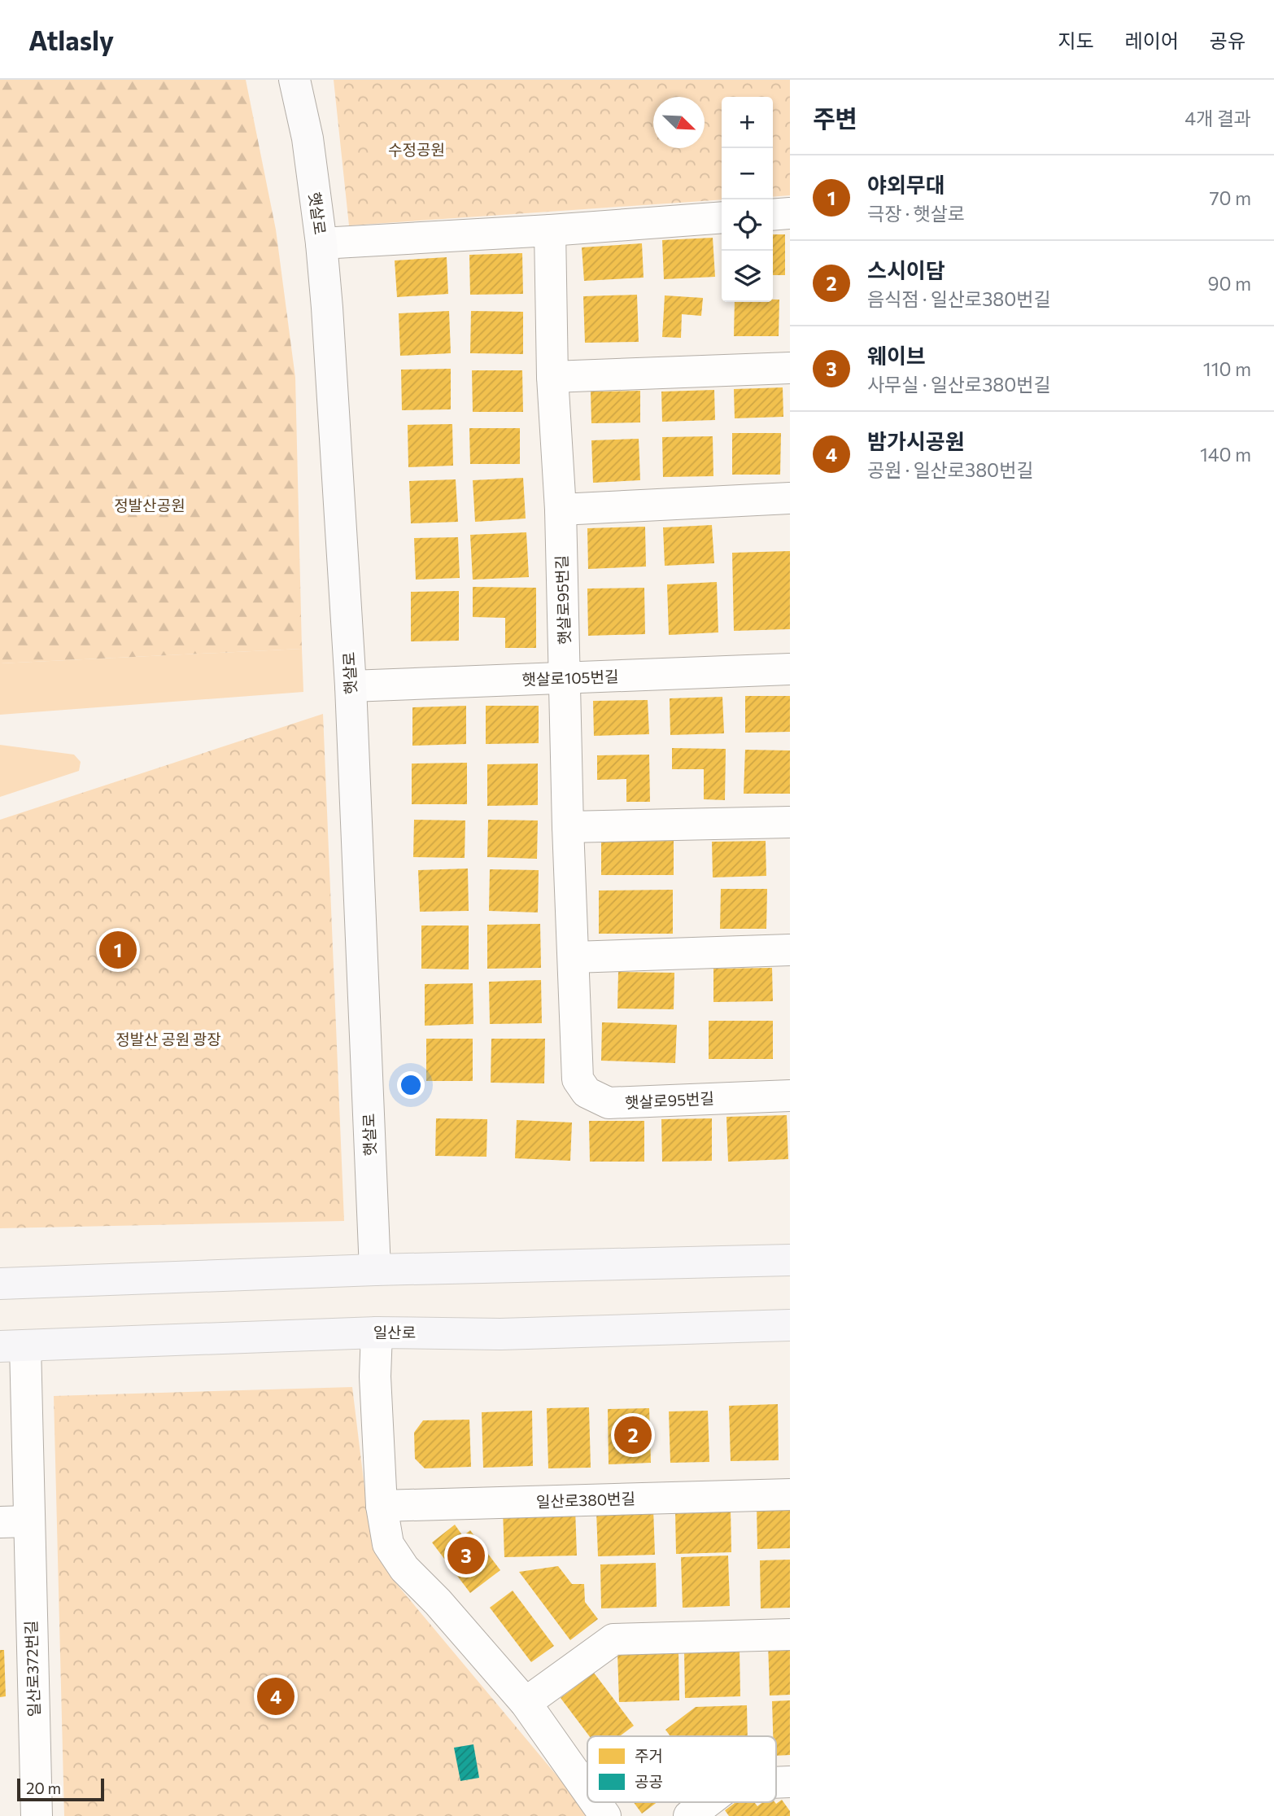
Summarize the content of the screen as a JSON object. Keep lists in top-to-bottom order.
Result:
{
  "streets": {
    "main road": ["일산로"],
    "street": [
      "햇살로",
      "햇살로95번길",
      "햇살로105번길",
      "일산로380번길",
      "일산로372번길"
    ]
  },
  "crossings": [
    ["햇살로", "햇살로105번길"],
    ["햇살로95번길", "햇살로105번길"],
    ["일산로", "일산로372번길"]
  ],
  "parks": ["수정공원", "정발산공원", "정발산 공원 광장"],
  "legend": ["주거", "공공"],
  "scale_bar": "20 m",
  "north": "bottom right",
  "page": {
    "header": "Atlasly",
    "nav": ["지도", "레이어", "공유"],
    "heading": ["주변", "4개 결과"],
    "map_buttons": ["+", "−"],
    "list": [
      {
        "mark": "1",
        "name": "야외무대",
        "note": "극장 · 햇살로",
        "value": "70 m"
      },
      {
        "mark": "2",
        "name": "스시이담",
        "note": "음식점 · 일산로380번길",
        "value": "90 m"
      },
      {
        "mark": "3",
        "name": "웨이브",
        "note": "사무실 · 일산로380번길",
        "value": "110 m"
      },
      {
        "mark": "4",
        "name": "밤가시공원",
        "note": "공원 · 일산로380번길",
        "value": "140 m"
      }
    ],
    "pins": [
      "1",
      "2",
      "3",
      "4"
    ],
    "scale": "20 m"
  }
}
